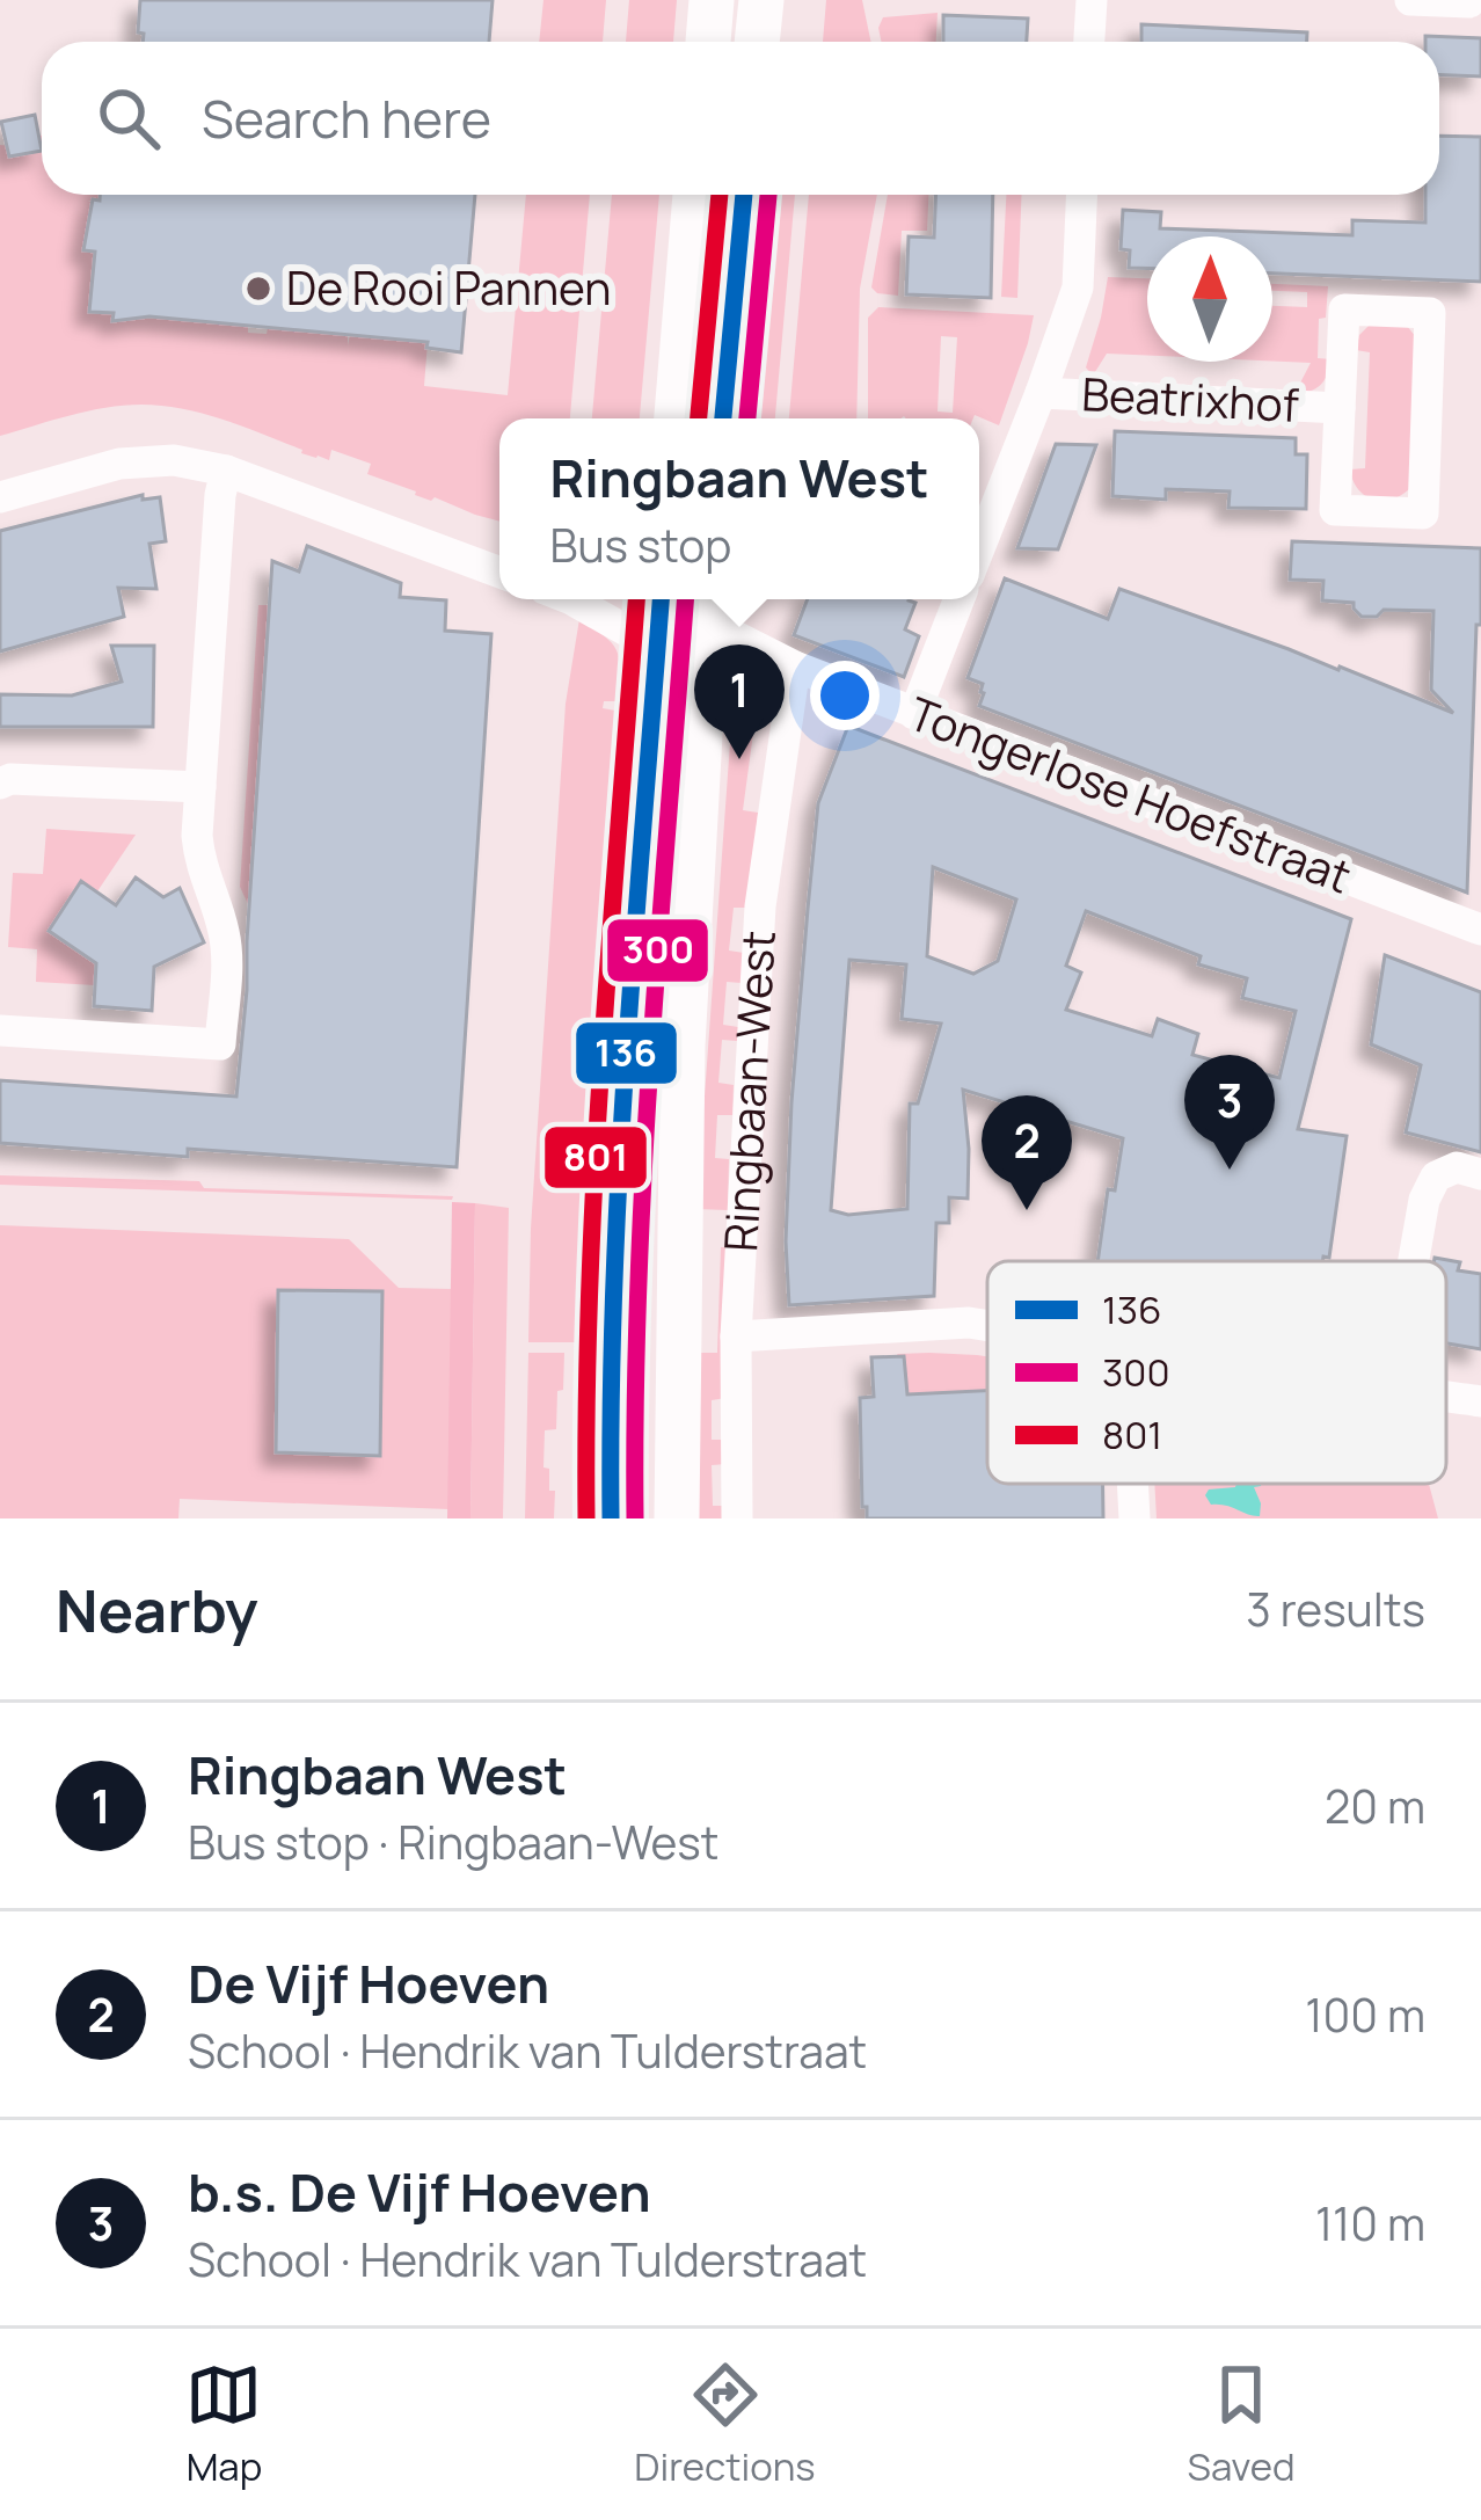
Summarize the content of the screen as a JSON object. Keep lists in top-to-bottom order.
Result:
{
  "streets": {
    "main road": ["Ringbaan-West"],
    "street": ["Beatrixhof", "Tongerlose Hoefstraat"]
  },
  "crossings": [
    ["Tongerlose Hoefstraat", "Ringbaan-West"]
  ],
  "places": ["De Rooi Pannen"],
  "lines": ["transit line 136", "transit line 300", "transit line 801"],
  "legend": ["136", "300", "801"],
  "north": "top",
  "page": {
    "search": "Search here",
    "popup": ["Ringbaan West", "Bus stop"],
    "pins": ["1", "3", "2"],
    "heading": ["Nearby", "3 results"],
    "list": [
      {
        "mark": "1",
        "name": "Ringbaan West",
        "note": "Bus stop · Ringbaan-West",
        "value": "20 m"
      },
      {
        "mark": "2",
        "name": "De Vijf Hoeven",
        "note": "School · Hendrik van Tulderstraat",
        "value": "100 m"
      },
      {
        "mark": "3",
        "name": "b.s. De Vijf Hoeven",
        "note": "School · Hendrik van Tulderstraat",
        "value": "110 m"
      }
    ],
    "nav": ["Map", "Directions", "Saved"]
  }
}
